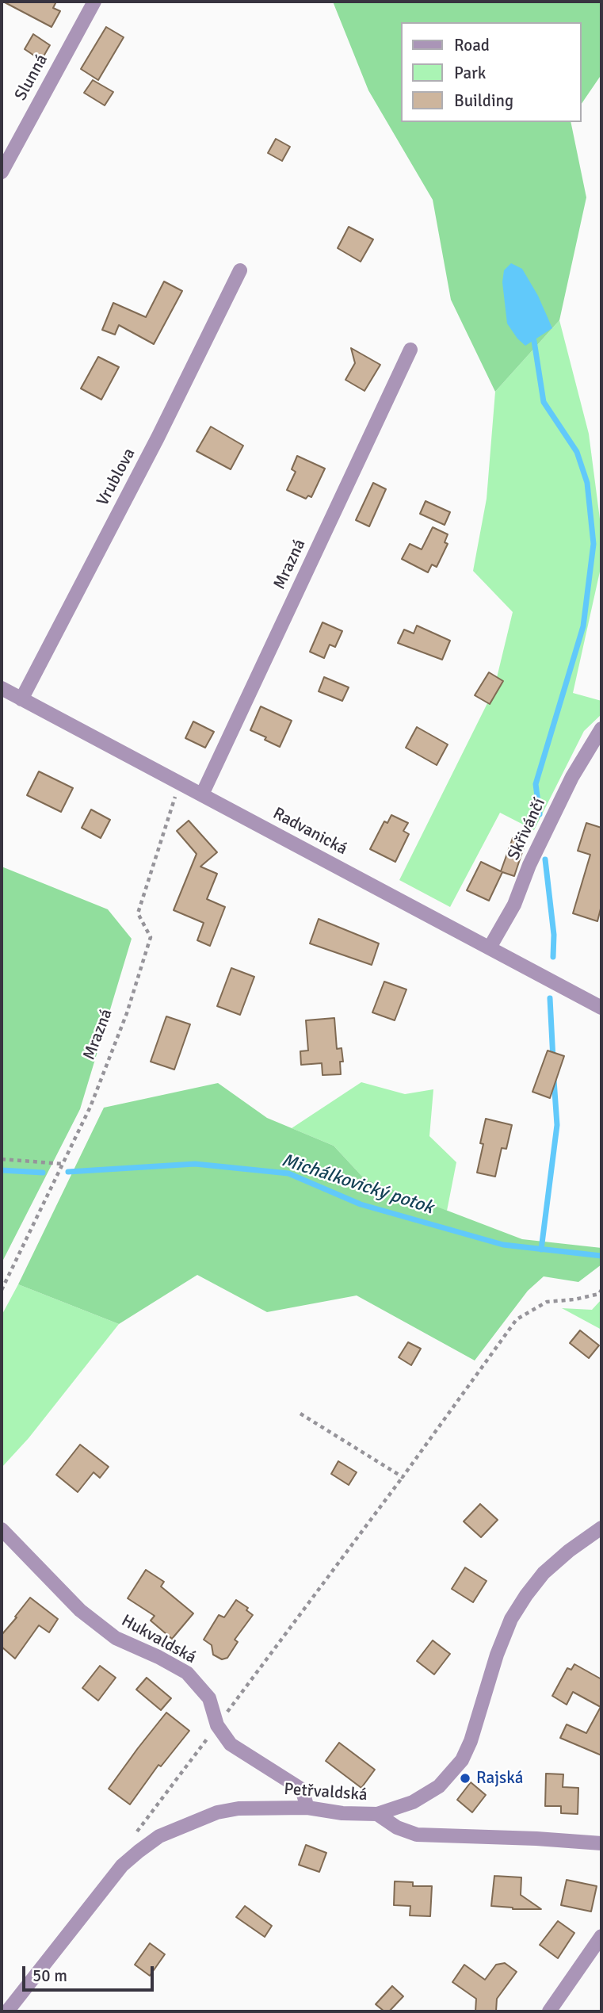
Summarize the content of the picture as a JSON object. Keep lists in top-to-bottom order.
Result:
{
  "streets": {
    "street": [
      "Slunná",
      "Vrublova",
      "Mrazná",
      "Skřivánčí",
      "Radvanická",
      "Hukvaldská",
      "Petřvaldská"
    ]
  },
  "crossings": [
    ["Vrublova", "Radvanická"],
    ["Mrazná", "Radvanická"],
    ["Skřivánčí", "Radvanická"],
    ["Hukvaldská", "Petřvaldská"]
  ],
  "water": ["Michálkovický potok"],
  "places": ["Rajská"],
  "legend": ["Road", "Park", "Building"],
  "scale_bar": "50 m"
}
